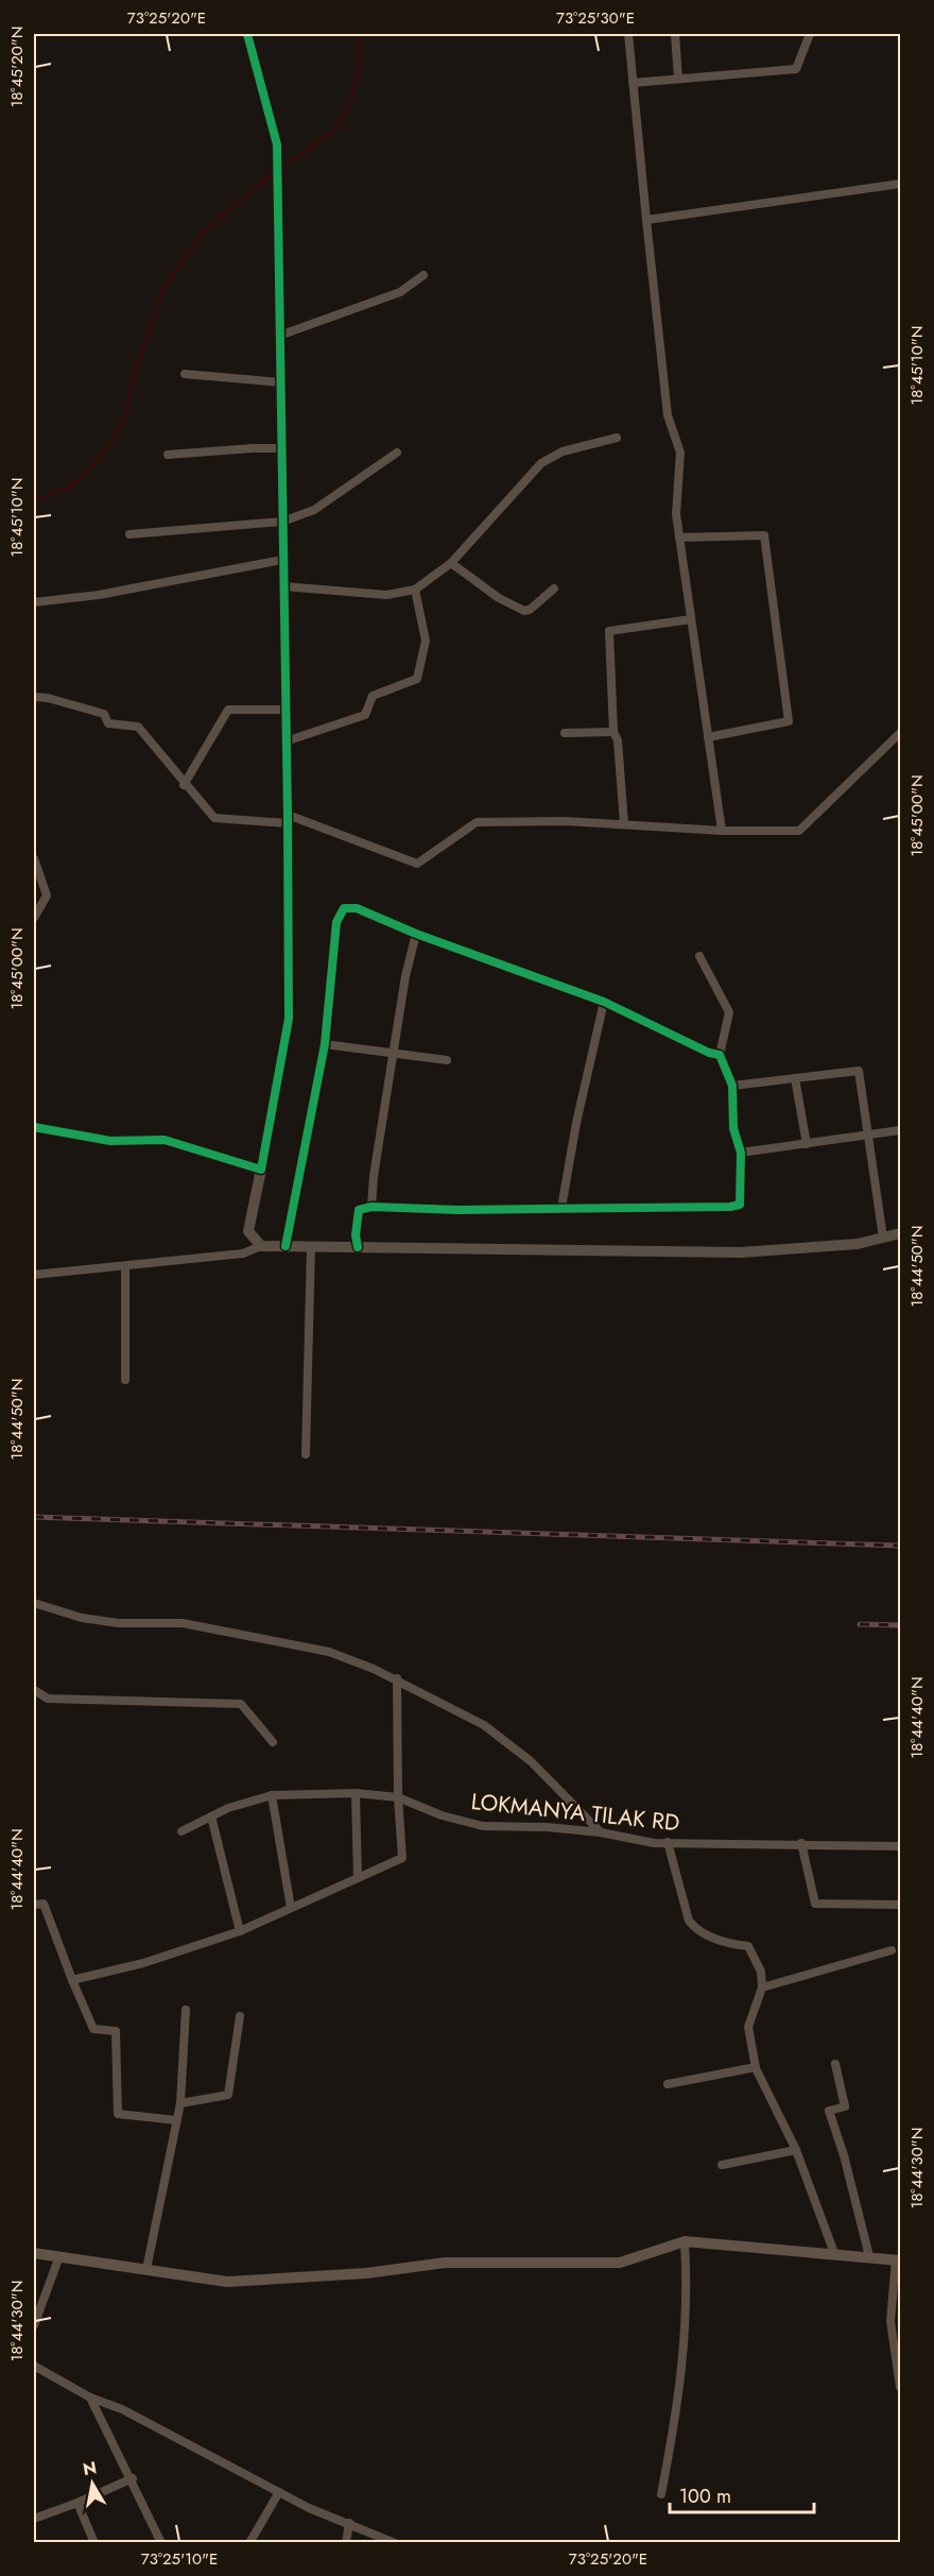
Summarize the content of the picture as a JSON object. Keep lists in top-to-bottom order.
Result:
{
  "streets": {
    "street": ["LOKMANYA TILAK RD"]
  },
  "scale_bar": "100 m",
  "north": "top",
  "coordinates": [
    "73°25'20\"E",
    "73°25'30\"E",
    "18°45'20\"N",
    "18°45'10\"N",
    "18°45'00\"N",
    "18°44'50\"N",
    "18°44'40\"N",
    "18°44'30\"N",
    "73°25'10\"E"
  ]
}
